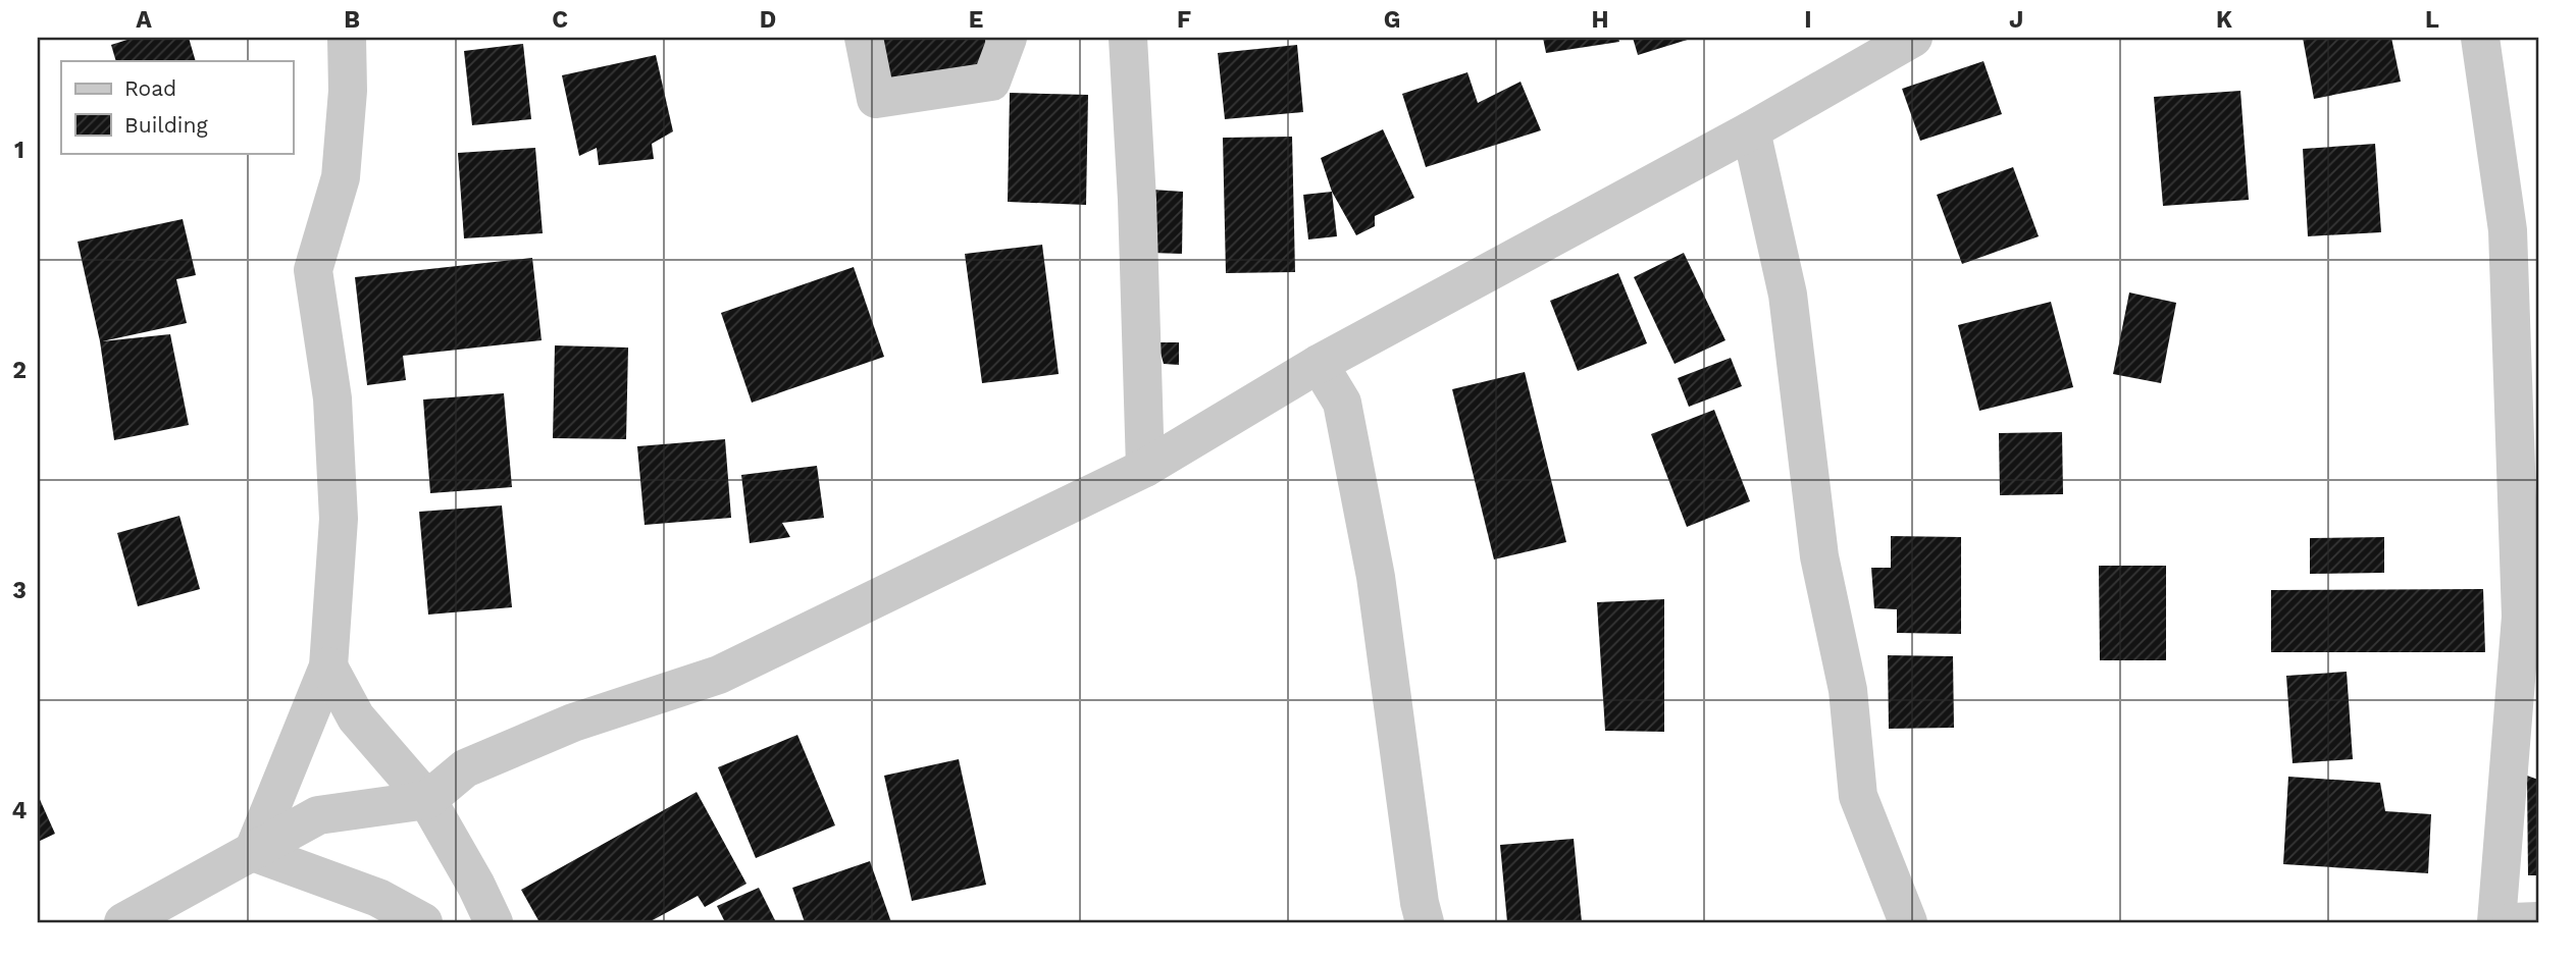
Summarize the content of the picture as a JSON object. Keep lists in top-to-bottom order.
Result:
{
  "legend": ["Road", "Building"],
  "grid": {
    "columns": [
      "A",
      "B",
      "C",
      "D",
      "E",
      "F",
      "G",
      "H",
      "I",
      "J",
      "K",
      "L"
    ],
    "rows": [
      "1",
      "2",
      "3",
      "4"
    ]
  }
}
